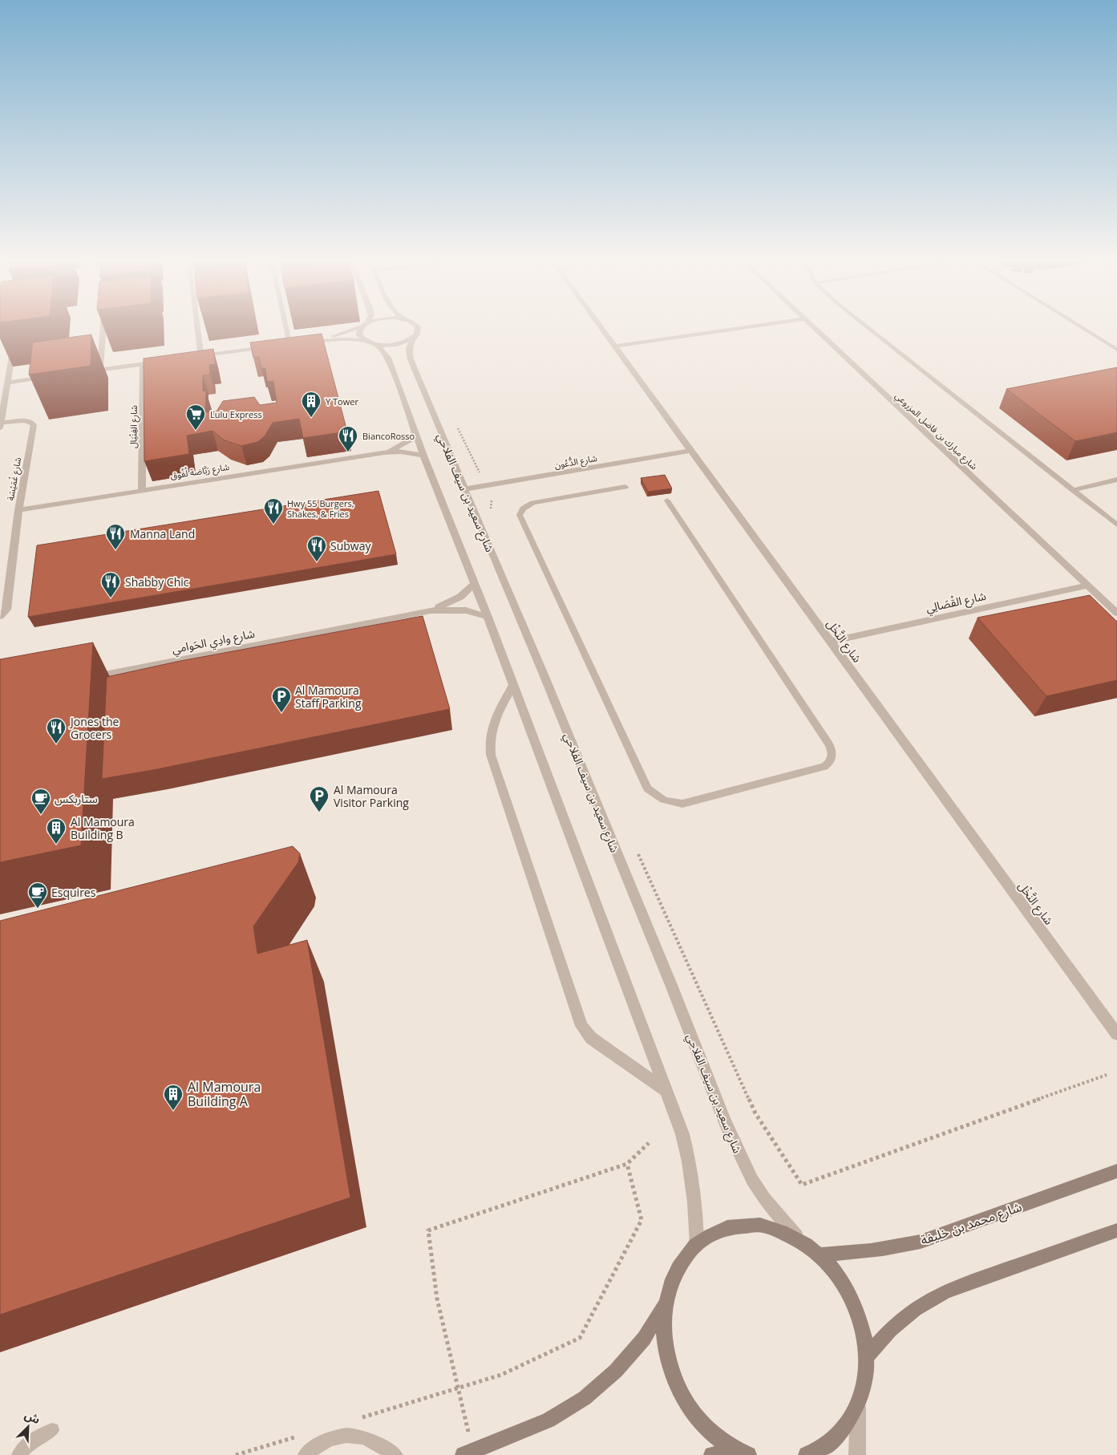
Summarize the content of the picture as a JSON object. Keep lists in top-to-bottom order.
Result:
{
  "streets": {
    "main road": ["شارع محمد بن خليفة"],
    "street": [
      "شارع الفِنْيَال",
      "شارع مبارك بن فاضل المزروعي",
      "شارع الدُّعُون",
      "شارع رَبَّاضة لُفُوق",
      "شارع غْمَيْسَة",
      "شارع سعيد بن سيف الفلاحي",
      "شارع القْصَالِي",
      "شارع وادِي الحَوامي",
      "شارع النَّخْل"
    ]
  },
  "crossings": [
    ["شارع الفِنْيَال", "شارع رَبَّاضة لُفُوق"],
    ["شارع مبارك بن فاضل المزروعي", "شارع القْصَالِي"],
    ["شارع الدُّعُون", "شارع سعيد بن سيف الفلاحي"],
    ["شارع الدُّعُون", "شارع النَّخْل"],
    ["شارع رَبَّاضة لُفُوق", "شارع غْمَيْسَة"],
    ["شارع القْصَالِي", "شارع النَّخْل"]
  ],
  "places": {
    "building": ["Y Tower", "Al Mamoura Building B", "Al Mamoura Building A"],
    "supermarket": ["Lulu Express"],
    "restaurant": [
      "BiancoRosso",
      "Hwy 55 Burgers, Shakes, & Fries",
      "Manna Land",
      "Subway",
      "Shabby Chic",
      "Jones the Grocers"
    ],
    "parking": ["Al Mamoura Staff Parking", "Al Mamoura Visitor Parking"],
    "cafe": ["ستاربكس", "Esquires"]
  },
  "north": "top right"
}
